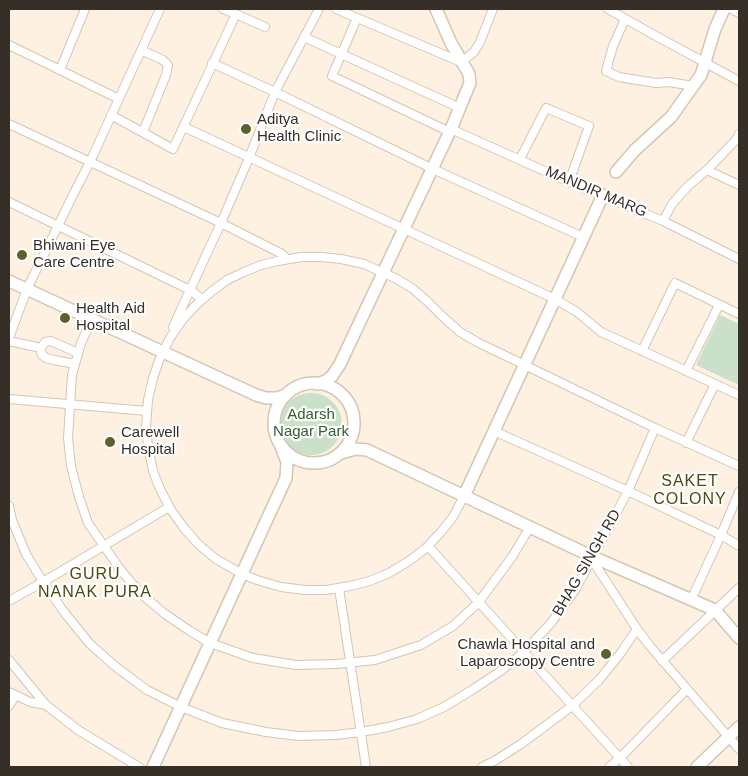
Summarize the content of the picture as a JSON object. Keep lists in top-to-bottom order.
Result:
{
  "streets": {
    "street": ["MANDIR MARG", "BHAG SINGH RD"]
  },
  "districts": ["SAKET COLONY", "GURU NANAK PURA"],
  "parks": ["Adarsh Nagar Park"],
  "places": [
    "Aditya Health Clinic",
    "Bhiwani Eye Care Centre",
    "Health Aid Hospital",
    "Carewell Hospital",
    "Chawla Hospital and Laparoscopy Centre"
  ]
}
